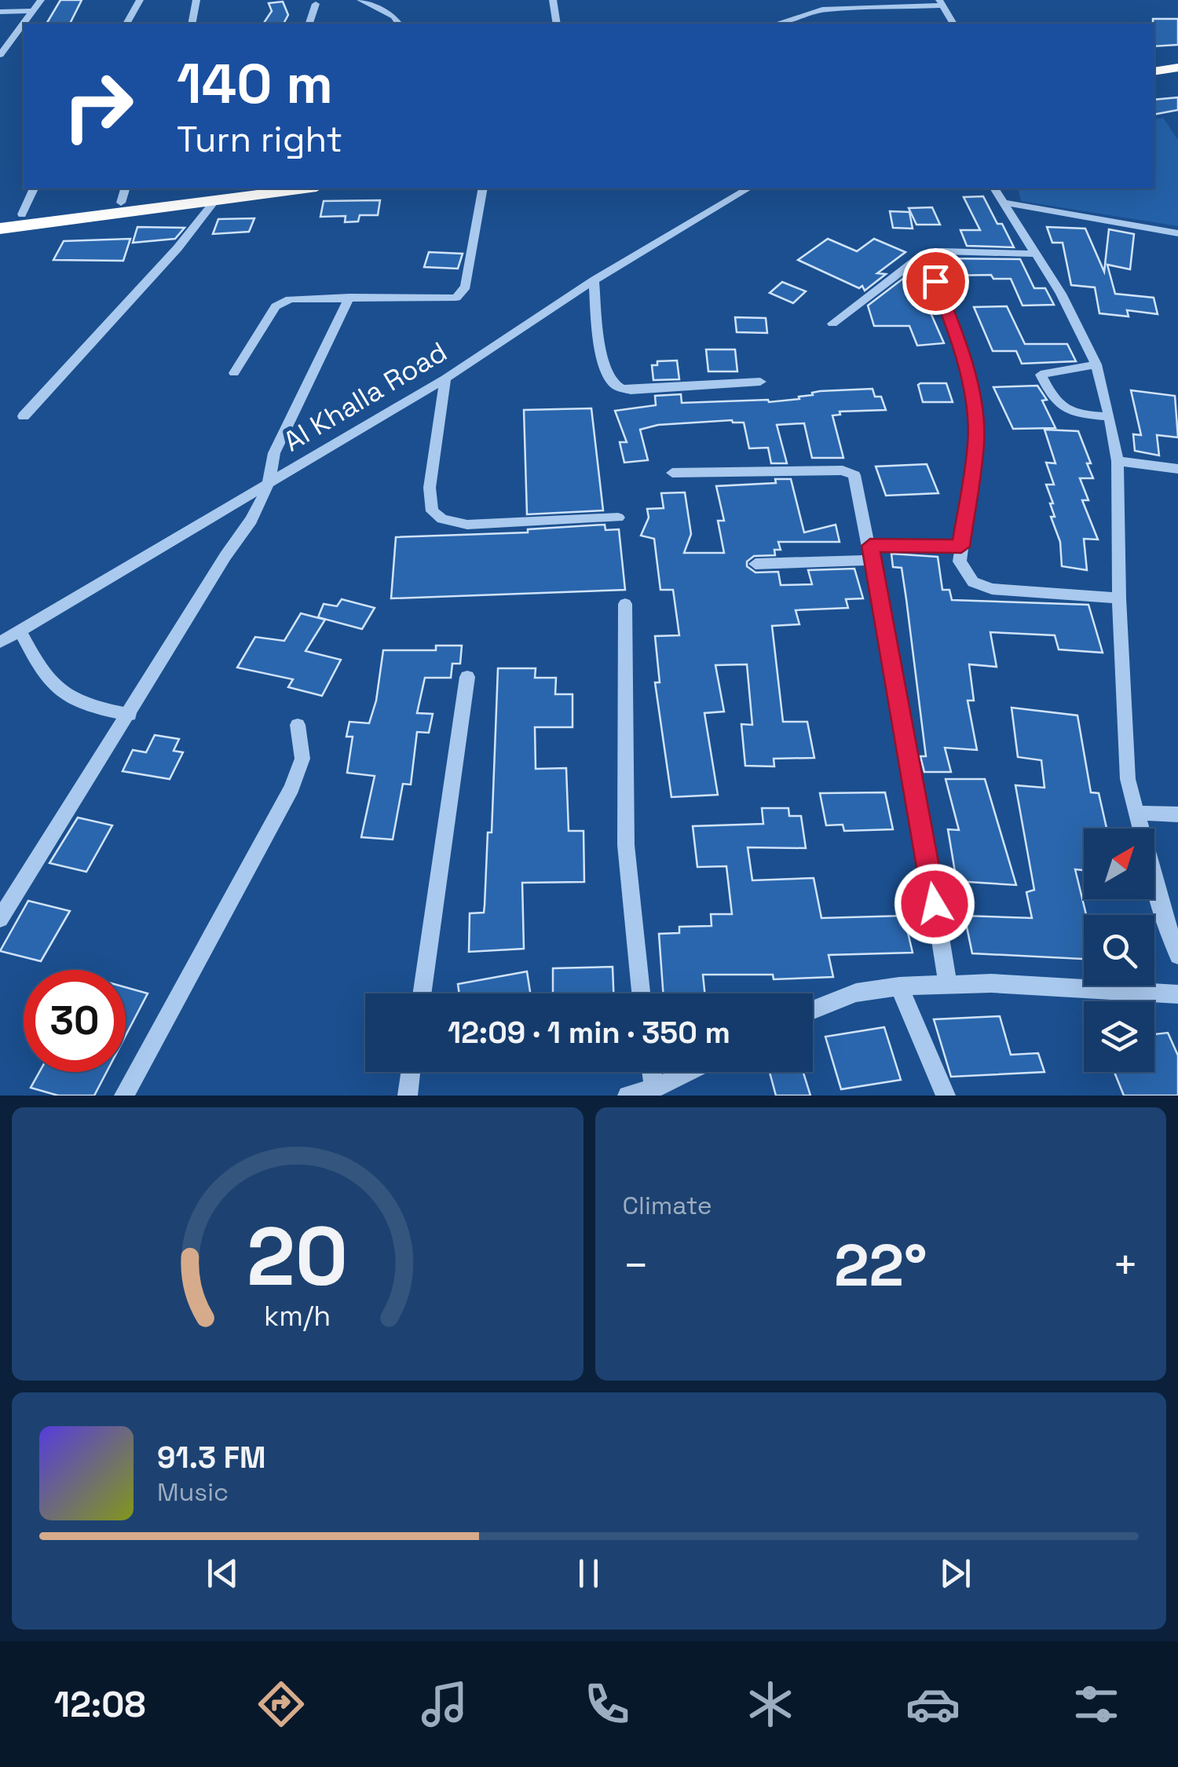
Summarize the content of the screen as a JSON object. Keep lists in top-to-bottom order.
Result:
{
  "streets": {
    "street": ["Al Khalla Road"]
  },
  "north": "top right",
  "page": {
    "turn": ["140 m", "Turn right"],
    "limit": "30",
    "trip": "12:09 · 1 min · 350 m",
    "tile": "Climate",
    "heat": ["−", "22°", "+"],
    "song": ["91.3 FM", "Music"],
    "tabs": "12:08",
    "gauge": ["20", "km/h"]
  }
}
